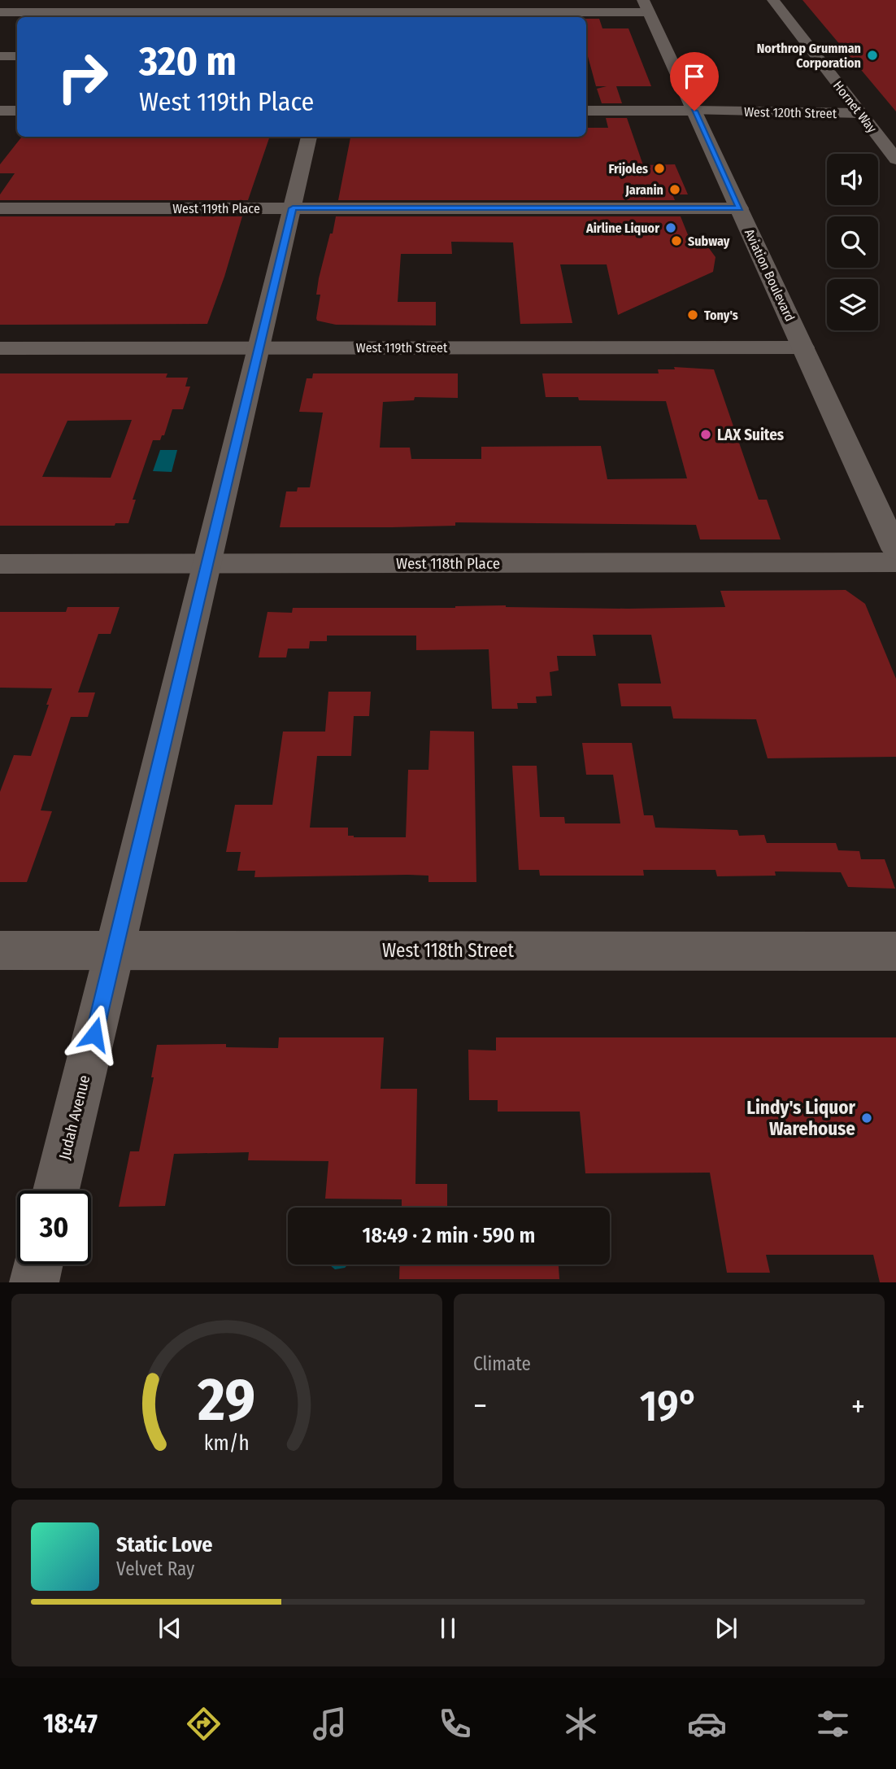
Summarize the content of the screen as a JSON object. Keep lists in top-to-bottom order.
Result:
{
  "streets": {
    "street": [
      "Hornet Way",
      "West 120th Street",
      "West 119th Place",
      "Aviation Boulevard",
      "West 119th Street",
      "West 118th Place",
      "West 118th Street",
      "Judah Avenue"
    ]
  },
  "crossings": [
    ["Hornet Way", "West 120th Street"],
    ["West 120th Street", "Aviation Boulevard"],
    ["West 119th Place", "Aviation Boulevard"],
    ["West 119th Place", "Judah Avenue"],
    ["Aviation Boulevard", "West 119th Street"],
    ["West 119th Street", "Judah Avenue"],
    ["West 118th Place", "Judah Avenue"],
    ["West 118th Street", "Judah Avenue"]
  ],
  "places": [
    "Northrop Grumman Corporation",
    "Frijoles",
    "Jaranin",
    "Airline Liquor",
    "Subway",
    "Tony's",
    "LAX Suites",
    "Lindy's Liquor Warehouse"
  ],
  "page": {
    "turn": ["320 m", "West 119th Place"],
    "limit": "30",
    "trip": "18:49 · 2 min · 590 m",
    "tile": "Climate",
    "heat": ["−", "19°", "+"],
    "song": ["Static Love", "Velvet Ray"],
    "tabs": "18:47",
    "gauge": ["29", "km/h"]
  }
}
